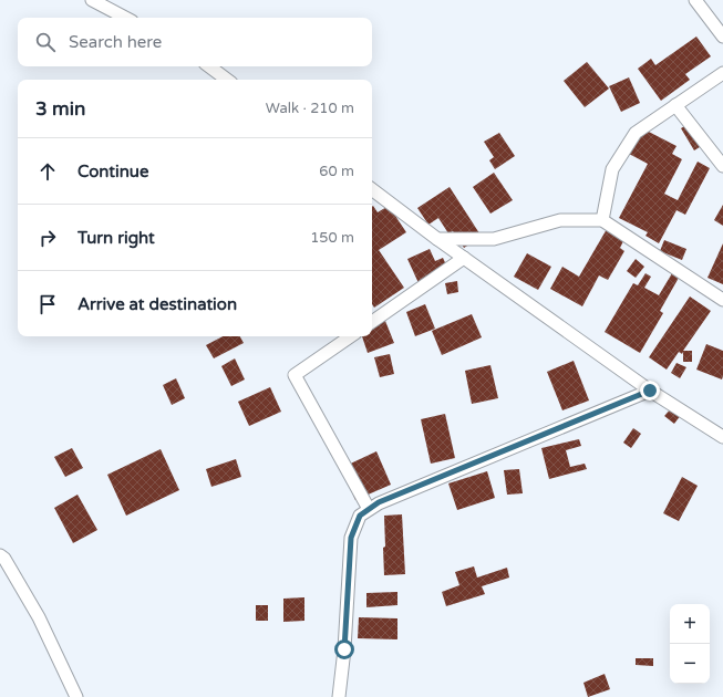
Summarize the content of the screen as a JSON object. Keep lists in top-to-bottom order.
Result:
{
  "page": {
    "search": "Search here",
    "heading": ["3 min", "Walk · 210 m"],
    "list": [
      ["Continue", "60 m"],
      ["Turn right", "150 m"],
      "Arrive at destination"
    ],
    "map_buttons": ["+", "−"]
  }
}
